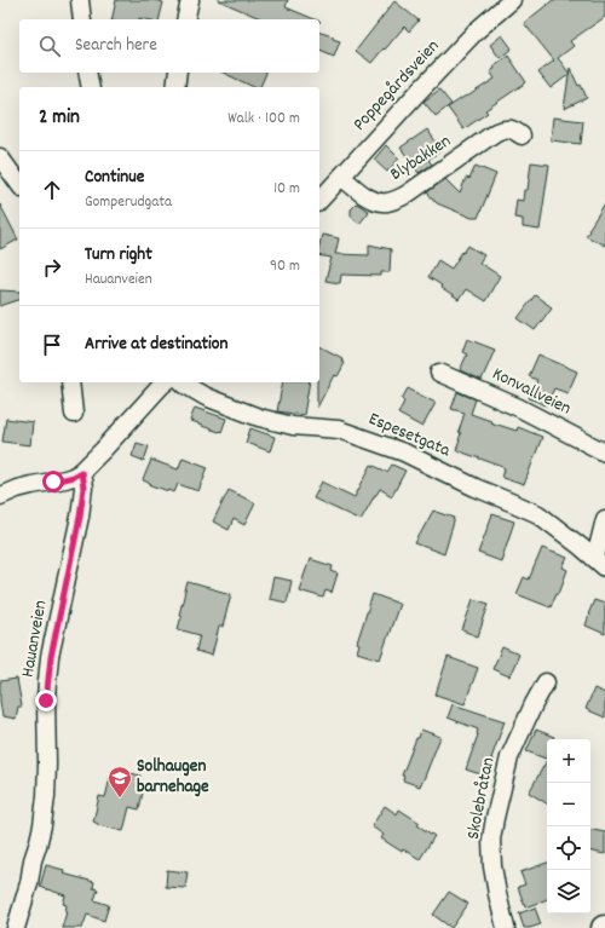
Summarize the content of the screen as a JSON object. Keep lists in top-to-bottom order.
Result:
{
  "streets": {
    "street": [
      "Poppegårdsveien",
      "Blybakken",
      "Konvallveien",
      "Espesetgata",
      "Hauanveien",
      "Skolebråtan"
    ]
  },
  "crossings": [
    ["Poppegårdsveien", "Blybakken"]
  ],
  "places": {
    "school or university": ["Solhaugen barnehage"]
  },
  "page": {
    "search": "Search here",
    "heading": ["2 min", "Walk · 100 m"],
    "list": [
      ["Continue", "Gomperudgata", "10 m"],
      ["Turn right", "Hauanveien", "90 m"],
      "Arrive at destination"
    ],
    "map_buttons": ["+", "−"]
  }
}
